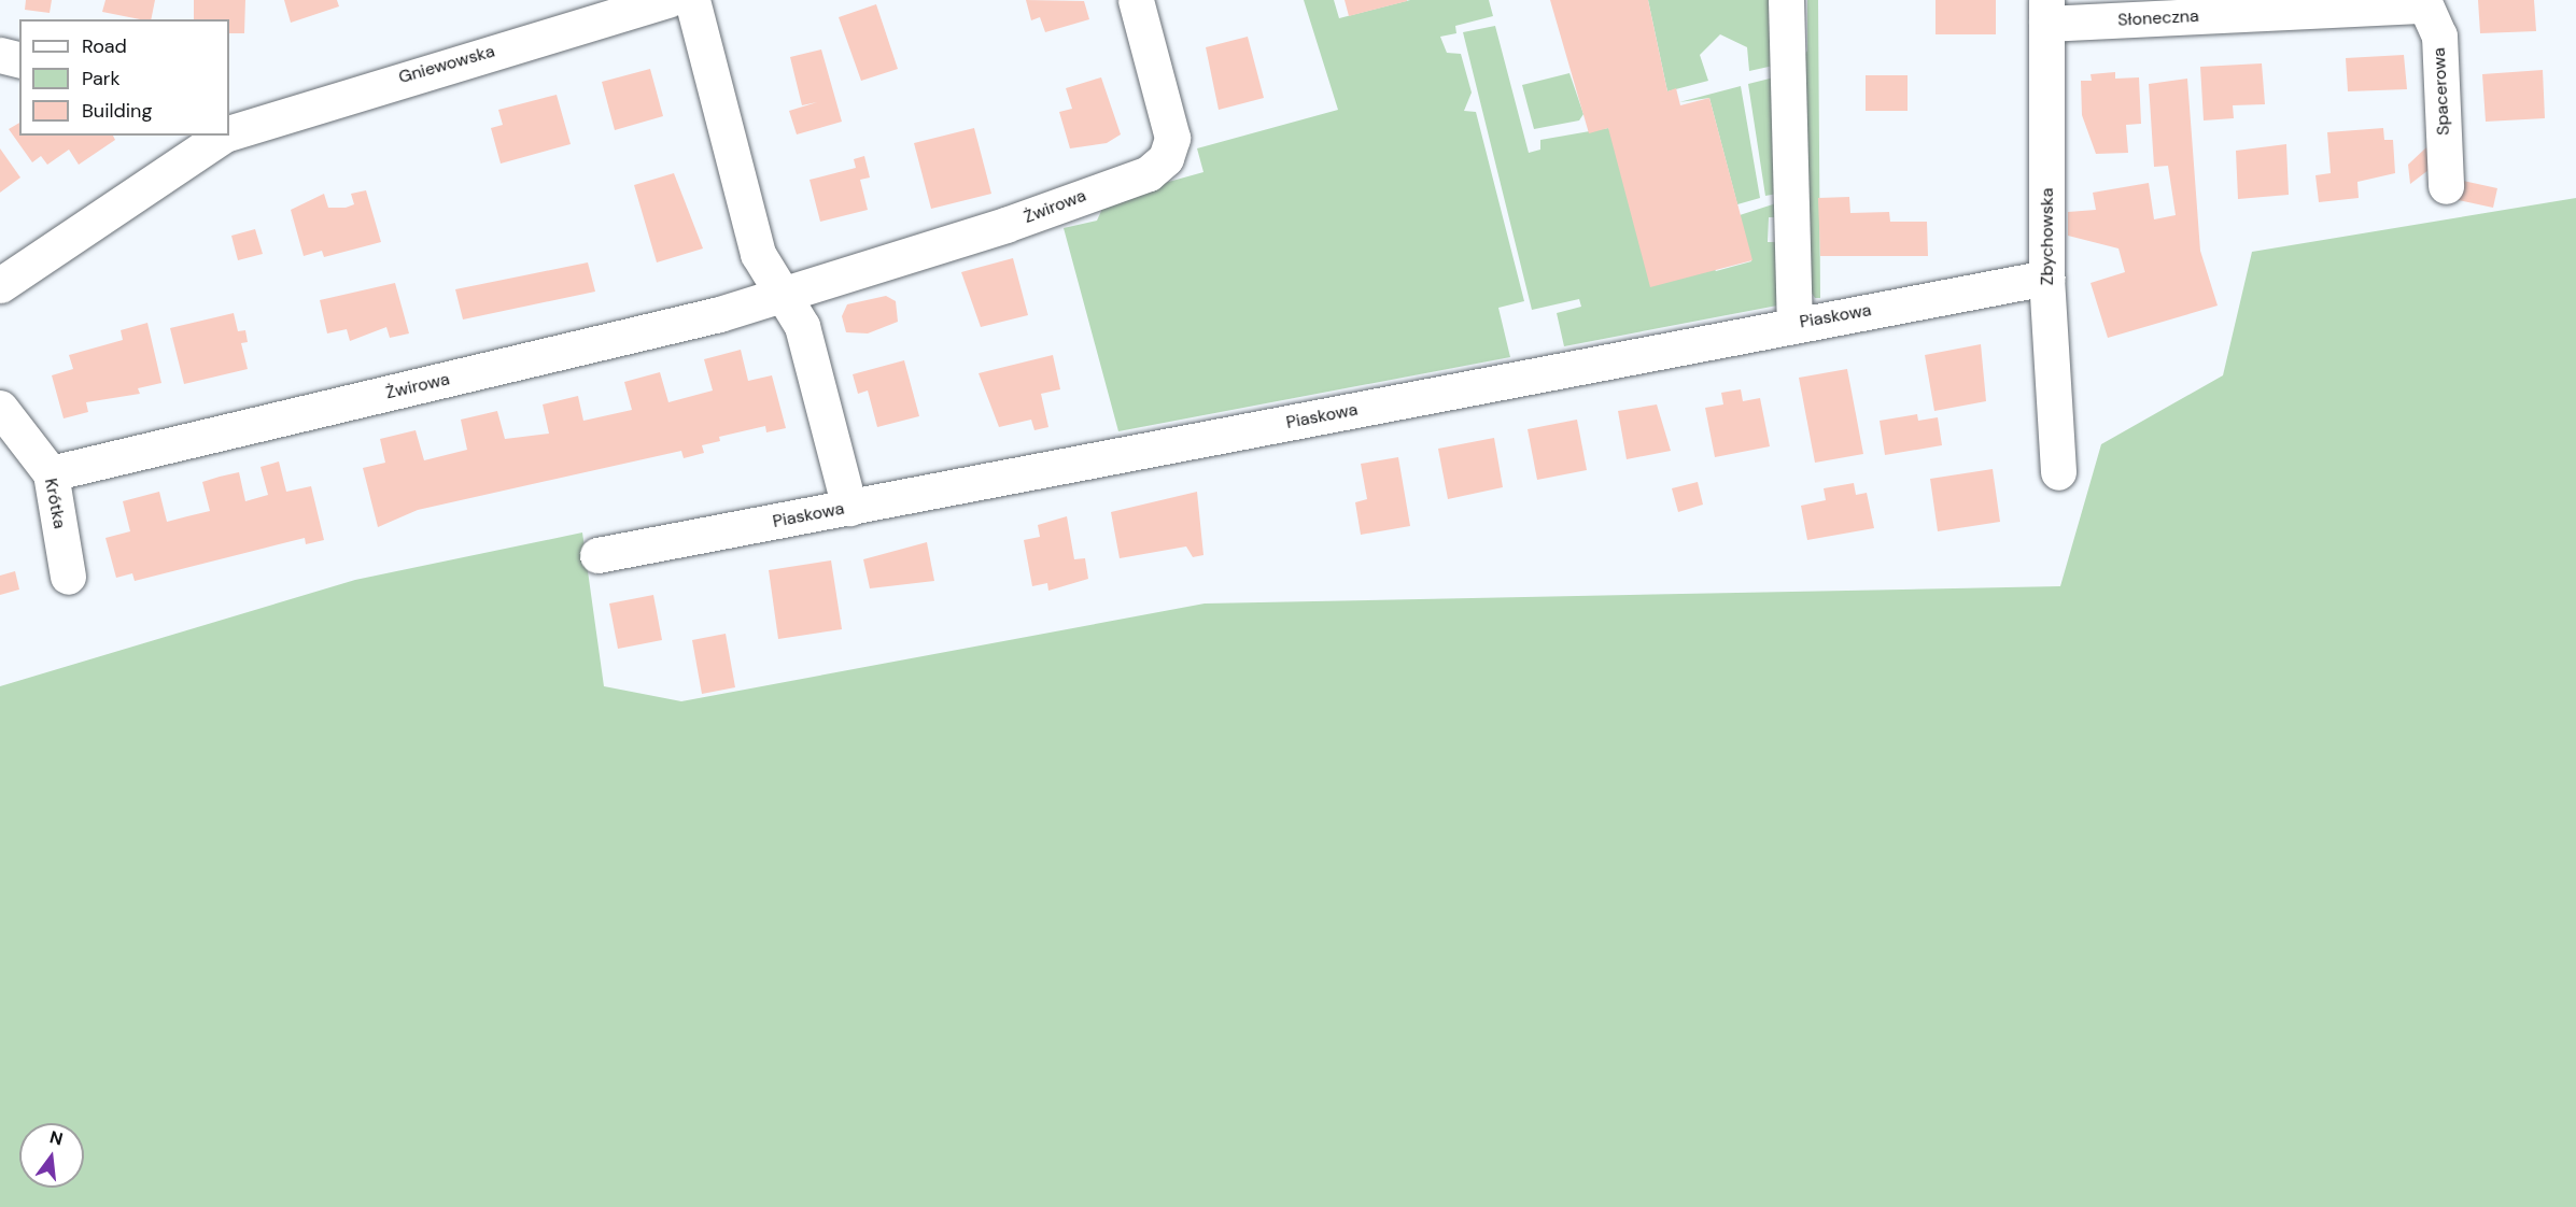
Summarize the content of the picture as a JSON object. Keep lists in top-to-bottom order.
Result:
{
  "streets": {
    "street": [
      "Słoneczna",
      "Gniewowska",
      "Spacerowa",
      "Żwirowa",
      "Zbychowska",
      "Piaskowa",
      "Krótka"
    ]
  },
  "crossings": [
    ["Słoneczna", "Spacerowa"],
    ["Słoneczna", "Zbychowska"],
    ["Żwirowa", "Krótka"],
    ["Zbychowska", "Piaskowa"]
  ],
  "legend": ["Road", "Park", "Building"],
  "north": "top"
}
